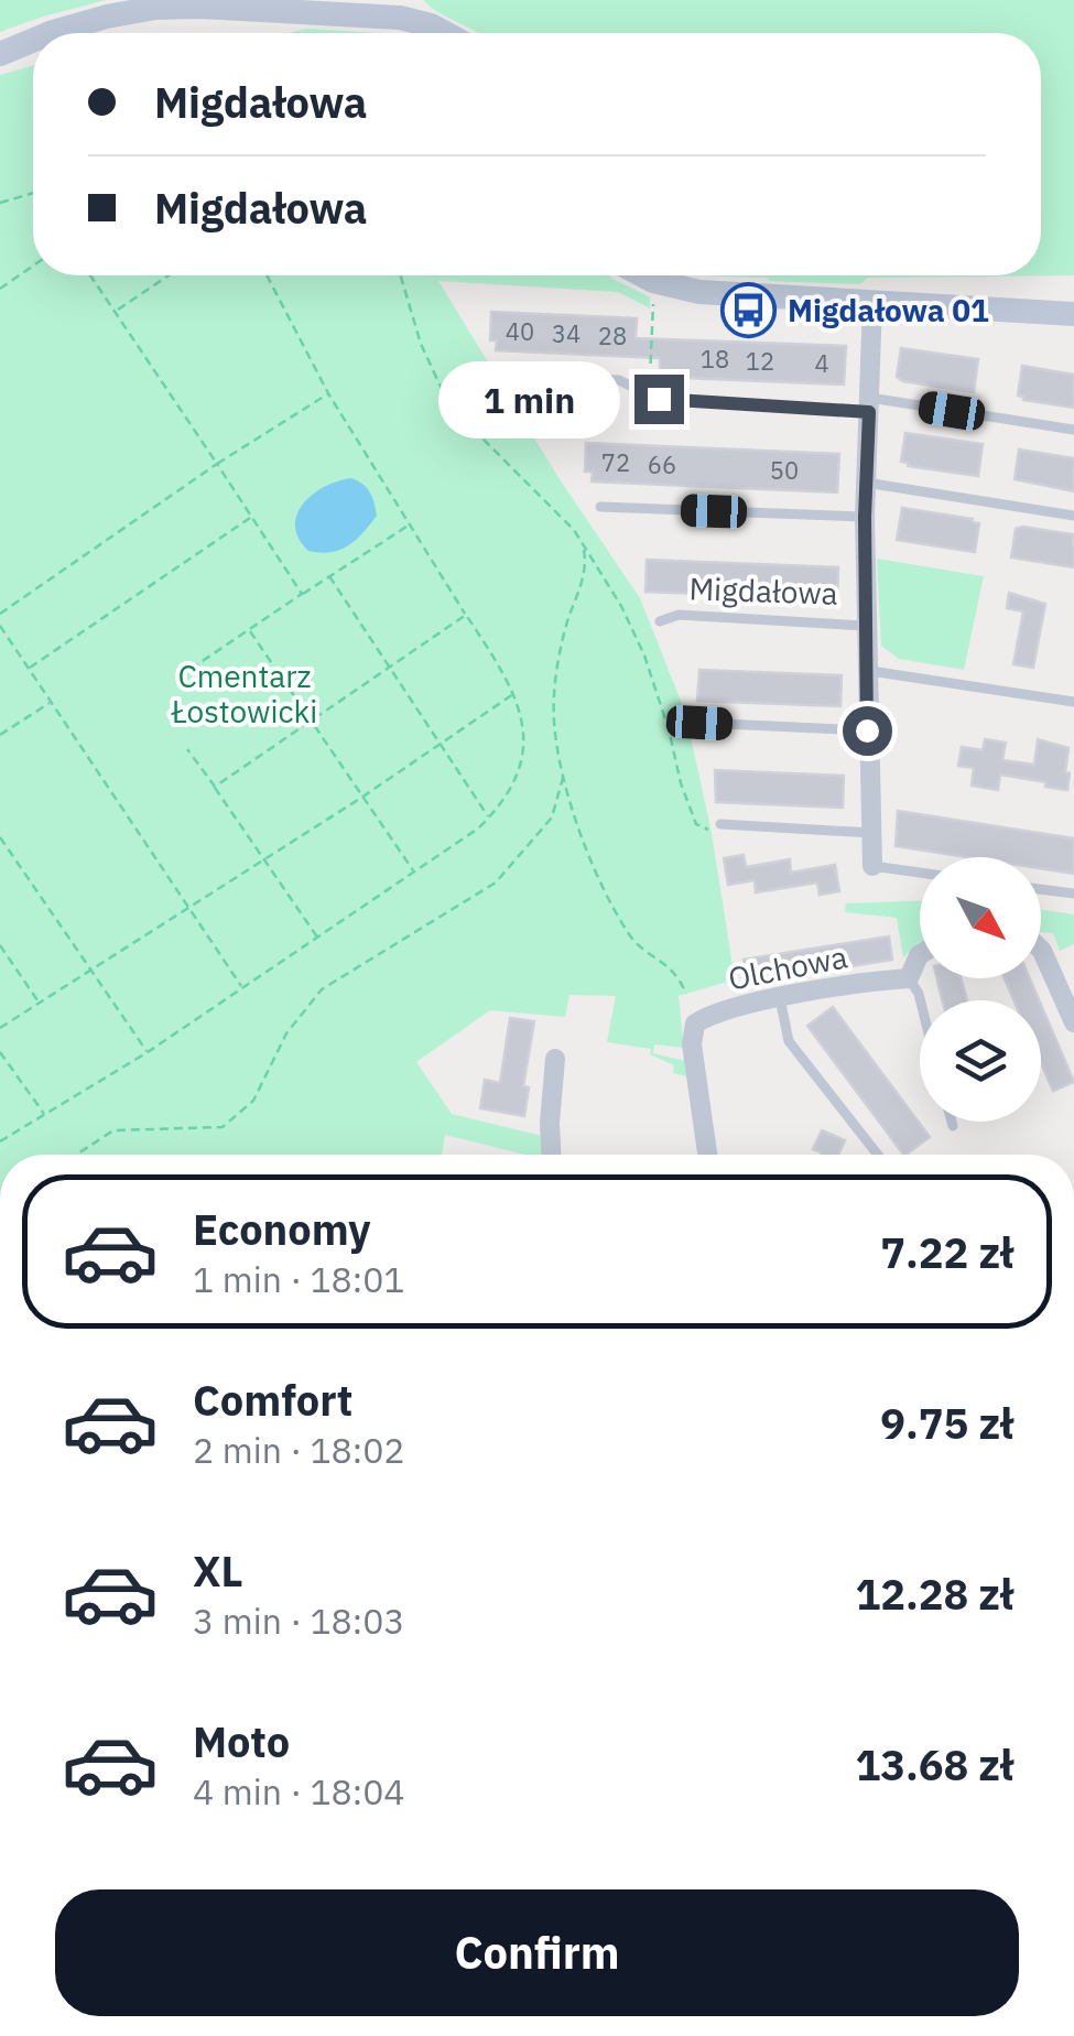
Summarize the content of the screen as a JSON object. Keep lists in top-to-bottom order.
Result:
{
  "streets": {
    "street": ["Migdałowa", "Olchowa"]
  },
  "parks": ["Cmentarz Łostowicki"],
  "places": {
    "bus stop": ["Migdałowa 01"]
  },
  "house_numbers": [
    "40",
    "34",
    "28",
    "18",
    "12",
    "4",
    "72",
    "66",
    "50"
  ],
  "north": "bottom right",
  "page": {
    "banner": ["Migdałowa", "Migdałowa"],
    "bubble": "1 min",
    "list": [
      {
        "name": "Economy",
        "note": "1 min · 18:01",
        "value": "7.22 zł"
      },
      {
        "name": "Comfort",
        "note": "2 min · 18:02",
        "value": "9.75 zł"
      },
      {
        "name": "XL",
        "note": "3 min · 18:03",
        "value": "12.28 zł"
      },
      {
        "name": "Moto",
        "note": "4 min · 18:04",
        "value": "13.68 zł"
      }
    ],
    "buttons": "Confirm"
  }
}
